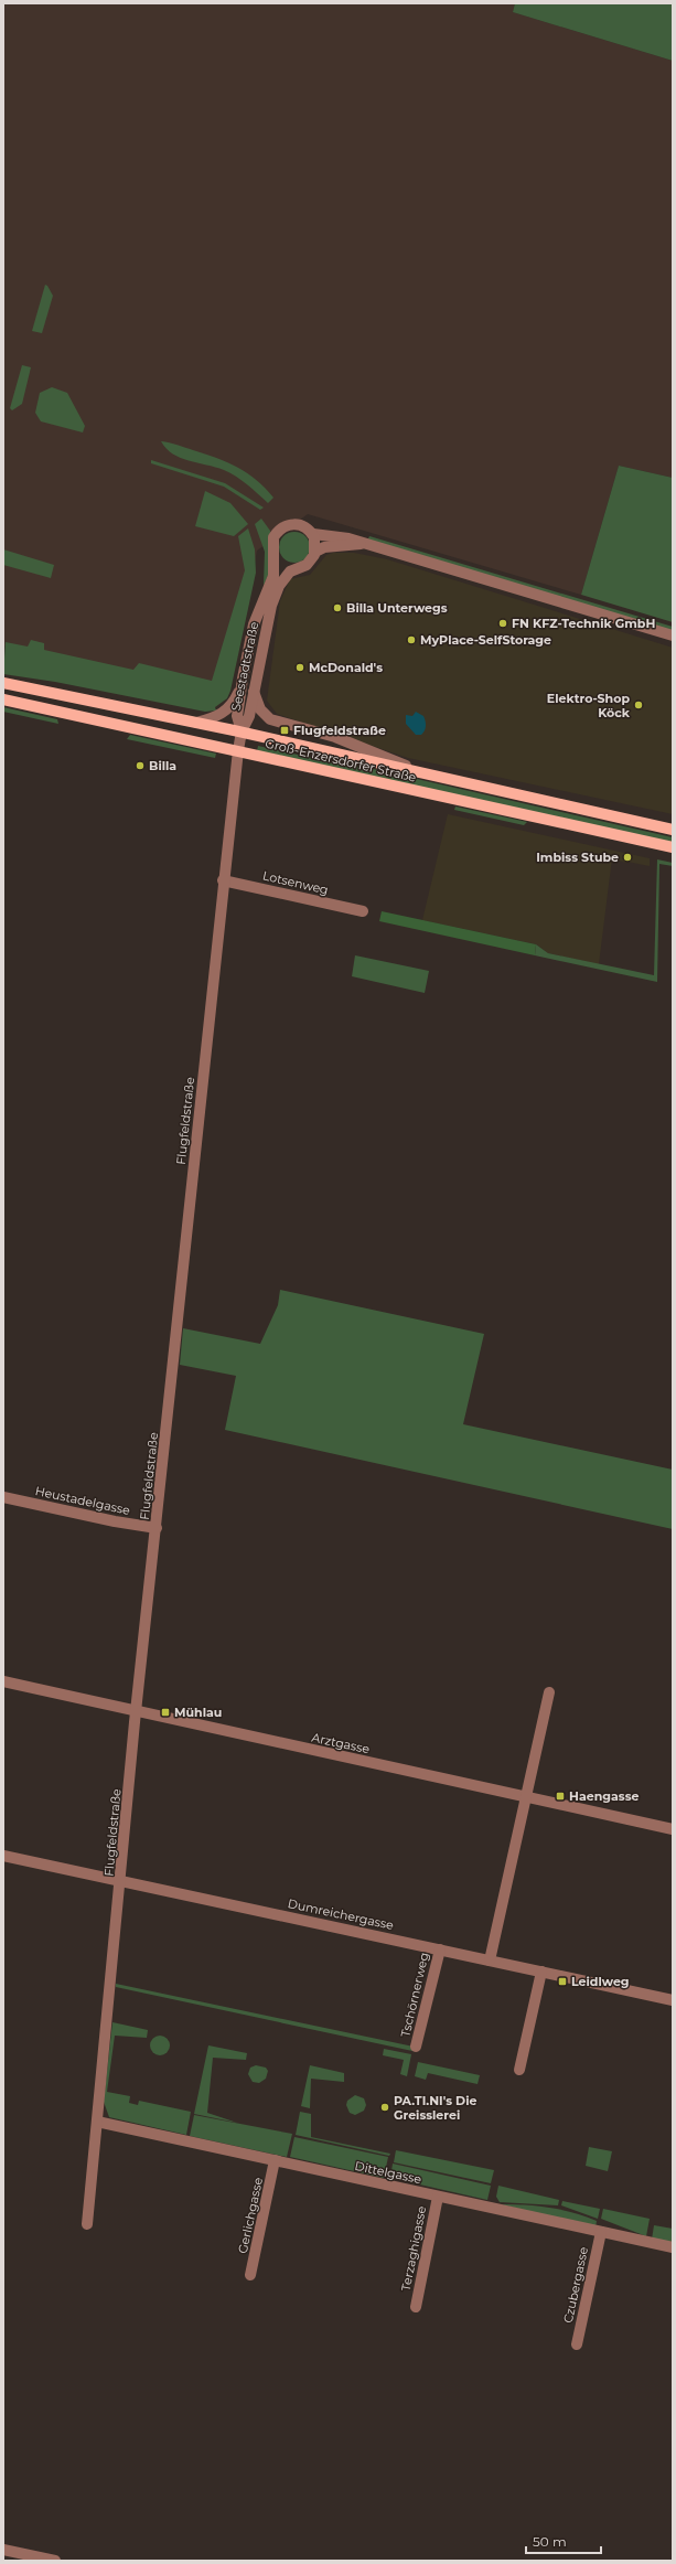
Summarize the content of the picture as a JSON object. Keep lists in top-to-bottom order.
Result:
{
  "streets": {
    "main road": ["Groß-Enzersdorfer Straße"],
    "street": [
      "Seestadtstraße",
      "Lotsenweg",
      "Flugfeldstraße",
      "Heustadelgasse",
      "Arztgasse",
      "Dumreichergasse",
      "Tschörnerweg",
      "Dittelgasse",
      "Gerlichgasse",
      "Terzaghigasse",
      "Czubergasse"
    ]
  },
  "crossings": [
    ["Seestadtstraße", "Groß-Enzersdorfer Straße"],
    ["Seestadtstraße", "Flugfeldstraße"],
    ["Groß-Enzersdorfer Straße", "Flugfeldstraße"],
    ["Lotsenweg", "Flugfeldstraße"],
    ["Flugfeldstraße", "Heustadelgasse"],
    ["Flugfeldstraße", "Arztgasse"],
    ["Flugfeldstraße", "Dumreichergasse"],
    ["Flugfeldstraße", "Dittelgasse"],
    ["Dumreichergasse", "Tschörnerweg"],
    ["Dittelgasse", "Gerlichgasse"],
    ["Dittelgasse", "Terzaghigasse"],
    ["Dittelgasse", "Czubergasse"]
  ],
  "places": {
    "other": [
      "Billa Unterwegs",
      "FN KFZ-Technik GmbH",
      "MyPlace-SelfStorage",
      "McDonald's",
      "Elektro-Shop Köck",
      "Billa",
      "Imbiss Stube",
      "PA.TI.NI's Die Greisslerei"
    ],
    "transit": [
      "Flugfeldstraße",
      "Mühlau",
      "Haengasse",
      "Leidlweg"
    ]
  },
  "scale_bar": "50 m"
}
